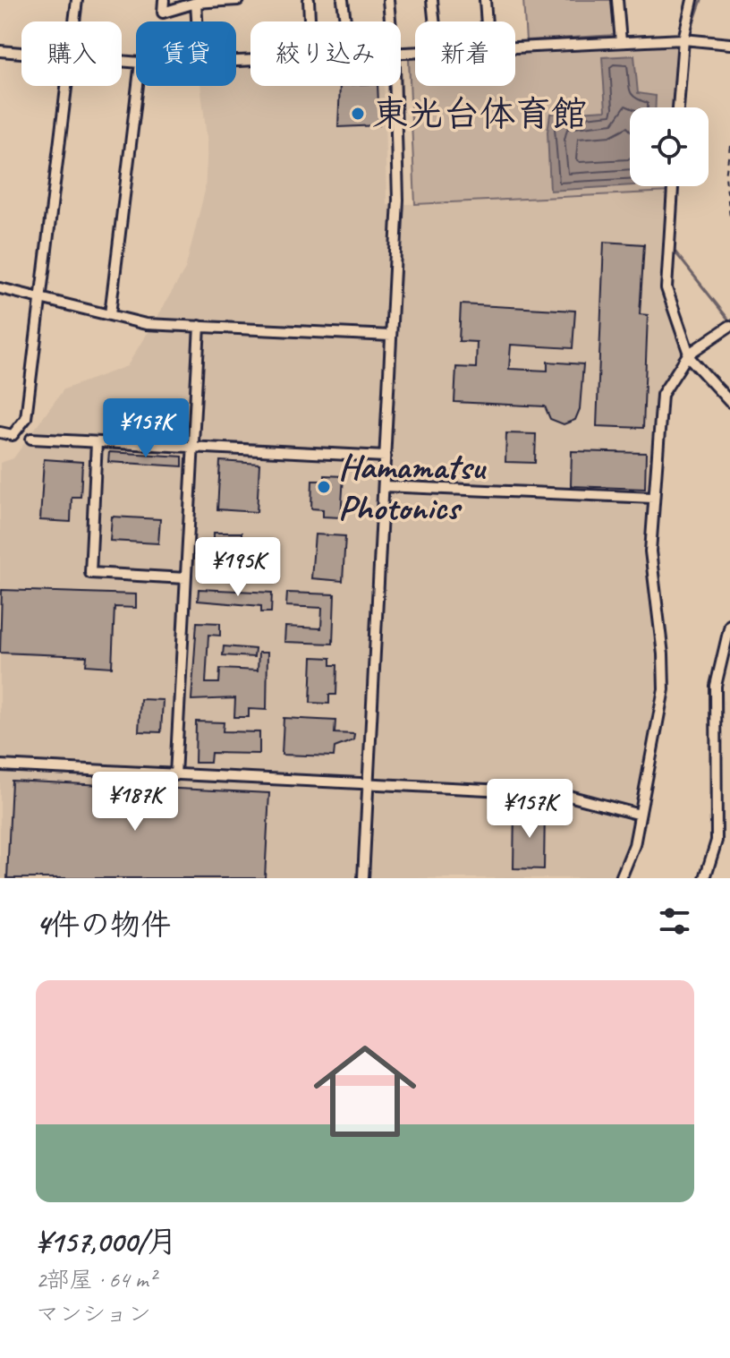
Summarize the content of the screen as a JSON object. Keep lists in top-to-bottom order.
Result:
{
  "places": ["東光台体育館", "Hamamatsu Photonics"],
  "page": {
    "chip": [
      "購入",
      "賃貸",
      "絞り込み",
      "新着"
    ],
    "price": [
      "¥157K",
      "¥195K",
      "¥187K",
      "¥157K"
    ],
    "heading": "4件の物件",
    "list": [
      {
        "name": "¥157,000/月",
        "note": "2部屋 · 64 m² · マンション"
      }
    ]
  }
}
